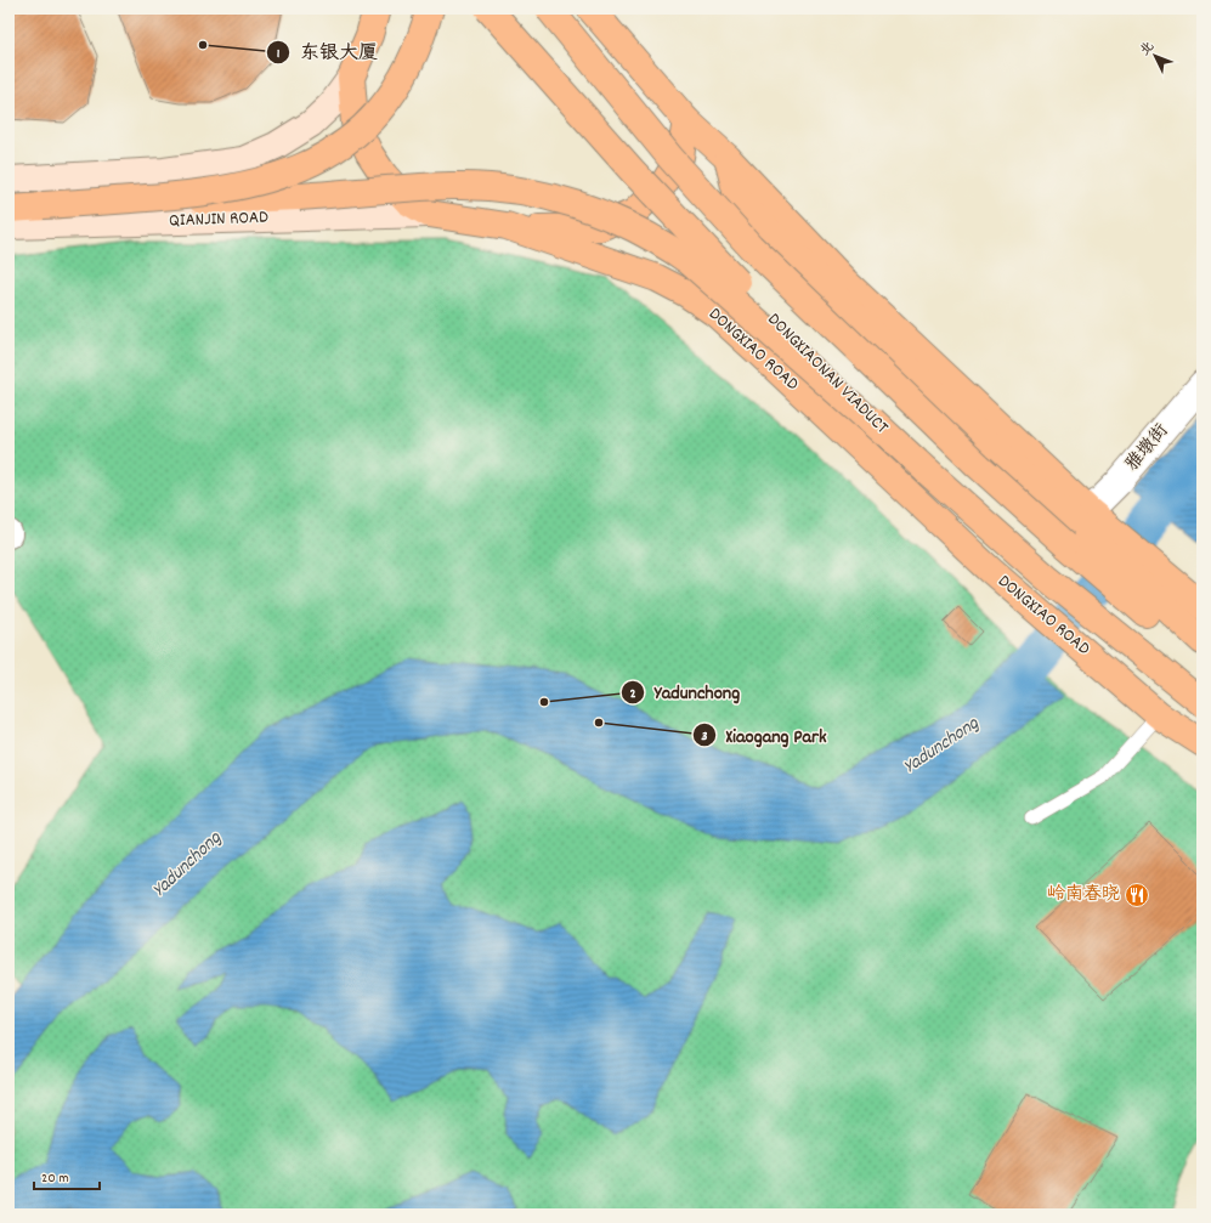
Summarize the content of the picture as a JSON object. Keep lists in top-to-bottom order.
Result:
{
  "streets": {
    "main road": ["QIANJIN ROAD", "DONGXIAO ROAD", "DONGXIAONAN VIADUCT"],
    "street": ["雅墩街"]
  },
  "crossings": [
    ["QIANJIN ROAD", "DONGXIAO ROAD"]
  ],
  "water": ["Yadunchong"],
  "places": {
    "other": ["东银大厦", "Yadunchong", "Xiaogang Park"],
    "restaurant": ["岭南春晓"]
  },
  "scale_bar": "20 m",
  "north": "top left"
}
